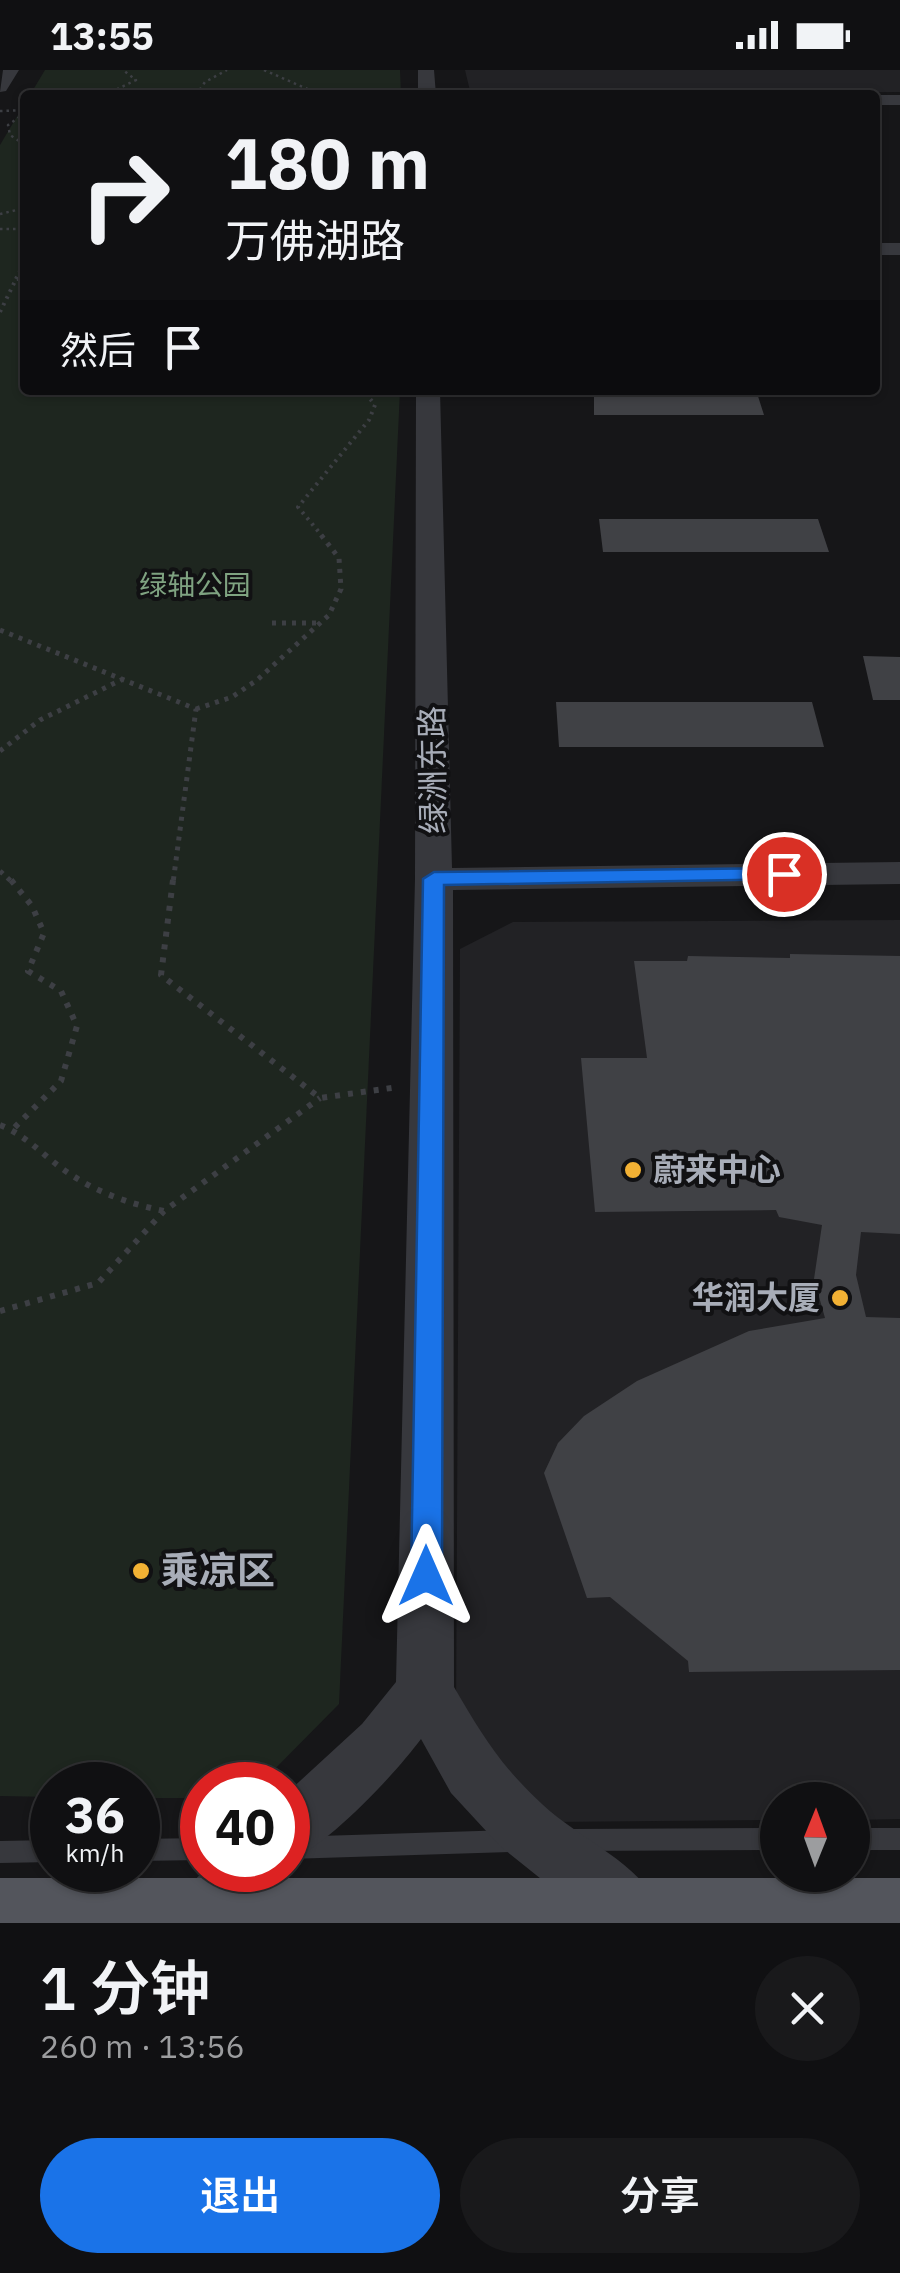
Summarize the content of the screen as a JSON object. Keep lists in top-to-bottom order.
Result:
{
  "streets": {
    "street": ["绿洲东路"]
  },
  "parks": ["绿轴公园"],
  "places": ["蔚来中心", "华润大厦", "乘凉区"],
  "north": "top",
  "page": {
    "status": "13:55",
    "turn": ["180 m", "万佛湖路"],
    "then": "然后",
    "speed": "36 km/h",
    "limit": "40",
    "heading": ["1 分钟", "260 m · 13:56"],
    "buttons": ["退出", "分享"]
  }
}
